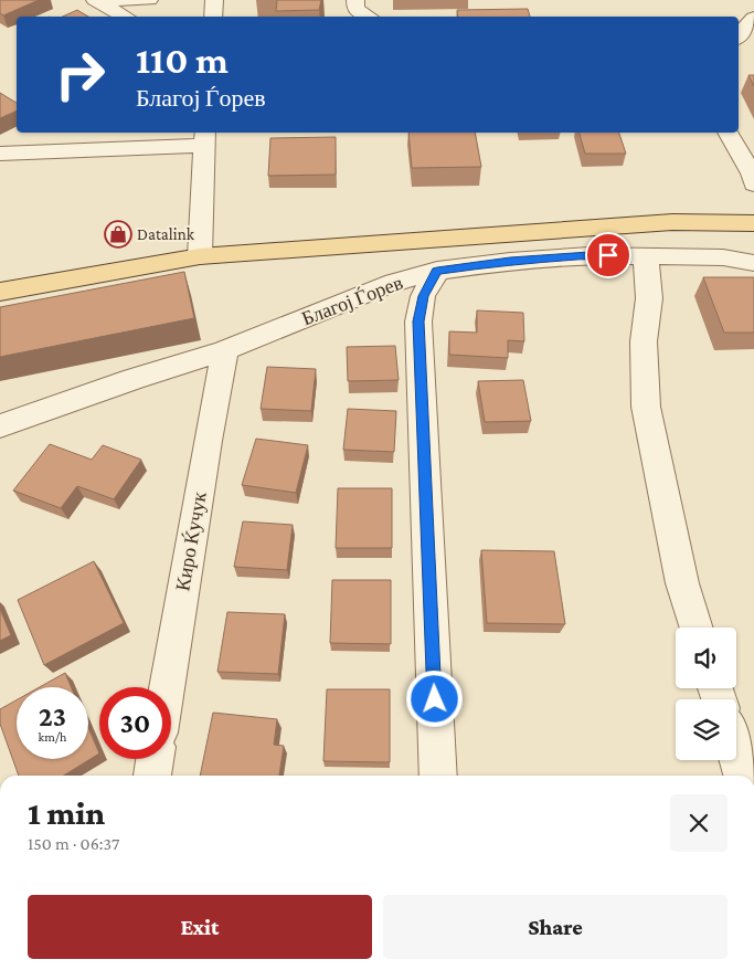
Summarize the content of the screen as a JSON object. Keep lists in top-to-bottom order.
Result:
{
  "streets": {
    "street": ["Благој Ѓорев", "Киро Ќучук"]
  },
  "crossings": [
    ["Благој Ѓорев", "Киро Ќучук"]
  ],
  "places": {
    "shop": ["Datalink"]
  },
  "page": {
    "turn": ["110 m", "Благој Ѓорев"],
    "speed": "23 km/h",
    "limit": "30",
    "heading": ["1 min", "150 m · 06:37"],
    "buttons": ["Exit", "Share"]
  }
}
